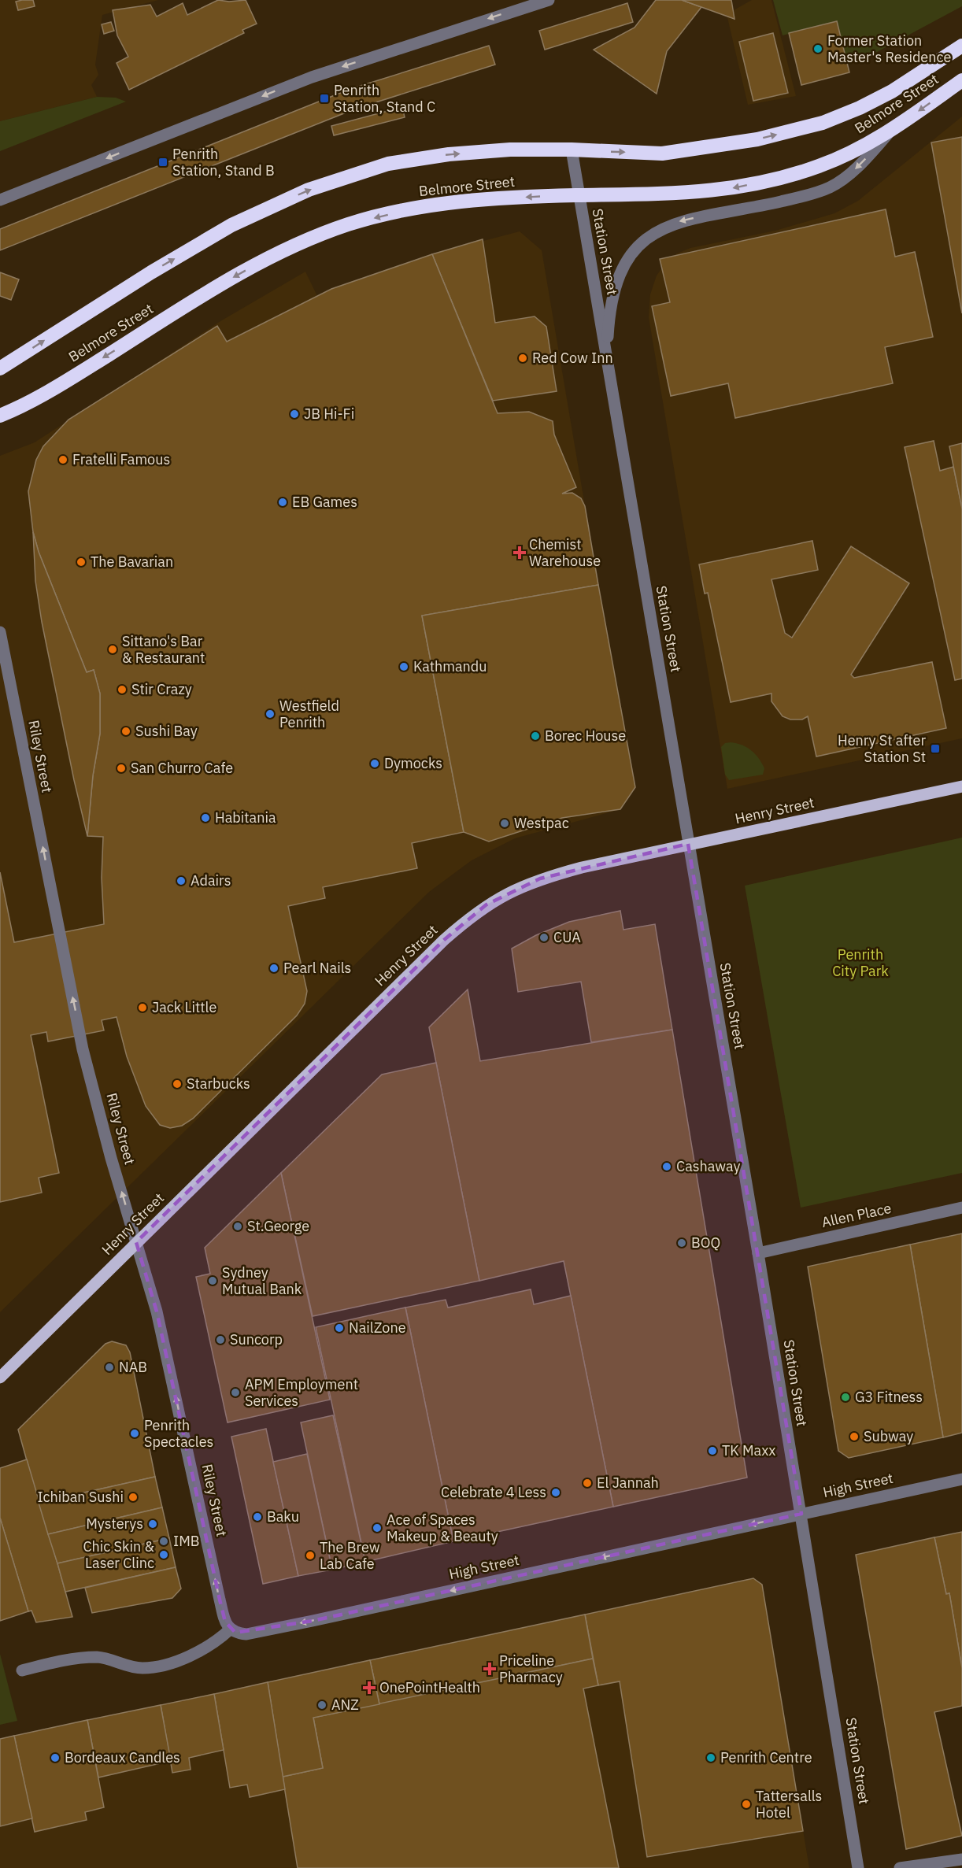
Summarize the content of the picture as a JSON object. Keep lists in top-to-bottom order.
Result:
{
  "streets": {
    "highway": ["Belmore Street"],
    "main road": ["Henry Street"],
    "street": [
      "Station Street",
      "Riley Street",
      "Allen Place",
      "High Street"
    ]
  },
  "crossings": [
    ["Belmore Street", "Station Street"],
    ["Station Street", "Henry Street"],
    ["Station Street", "Allen Place"],
    ["Station Street", "High Street"],
    ["Riley Street", "Henry Street"],
    ["Riley Street", "High Street"]
  ],
  "one_way": ["Riley Street", "High Street"],
  "parks": ["Penrith City Park"],
  "places": {
    "other": [
      "Former Station Master's Residence",
      "Red Cow Inn",
      "JB Hi-Fi",
      "Fratelli Famous",
      "EB Games",
      "The Bavarian",
      "Sittano's Bar & Restaurant",
      "Kathmandu",
      "Stir Crazy",
      "Westfield Penrith",
      "Sushi Bay",
      "Borec House",
      "Dymocks",
      "San Churro Cafe",
      "Habitania",
      "Westpac",
      "Adairs",
      "CUA",
      "Pearl Nails",
      "Jack Little",
      "Starbucks",
      "Cashaway",
      "St.George",
      "BOQ",
      "Sydney Mutual Bank",
      "NailZone",
      "Suncorp",
      "NAB",
      "APM Employment Services",
      "G3 Fitness",
      "Penrith Spectacles",
      "Subway",
      "TK Maxx",
      "El Jannah",
      "Celebrate 4 Less",
      "Ichiban Sushi",
      "Baku",
      "Mysterys",
      "Ace of Spaces Makeup & Beauty",
      "IMB",
      "Chic Skin & Laser Clinc",
      "The Brew Lab Cafe",
      "ANZ",
      "Bordeaux Candles",
      "Penrith Centre",
      "Tattersalls Hotel"
    ],
    "transit": ["Penrith Station, Stand C", "Penrith Station, Stand B", "Henry St after Station St"],
    "health": ["Chemist Warehouse", "Priceline Pharmacy", "OnePointHealth"]
  }
}
